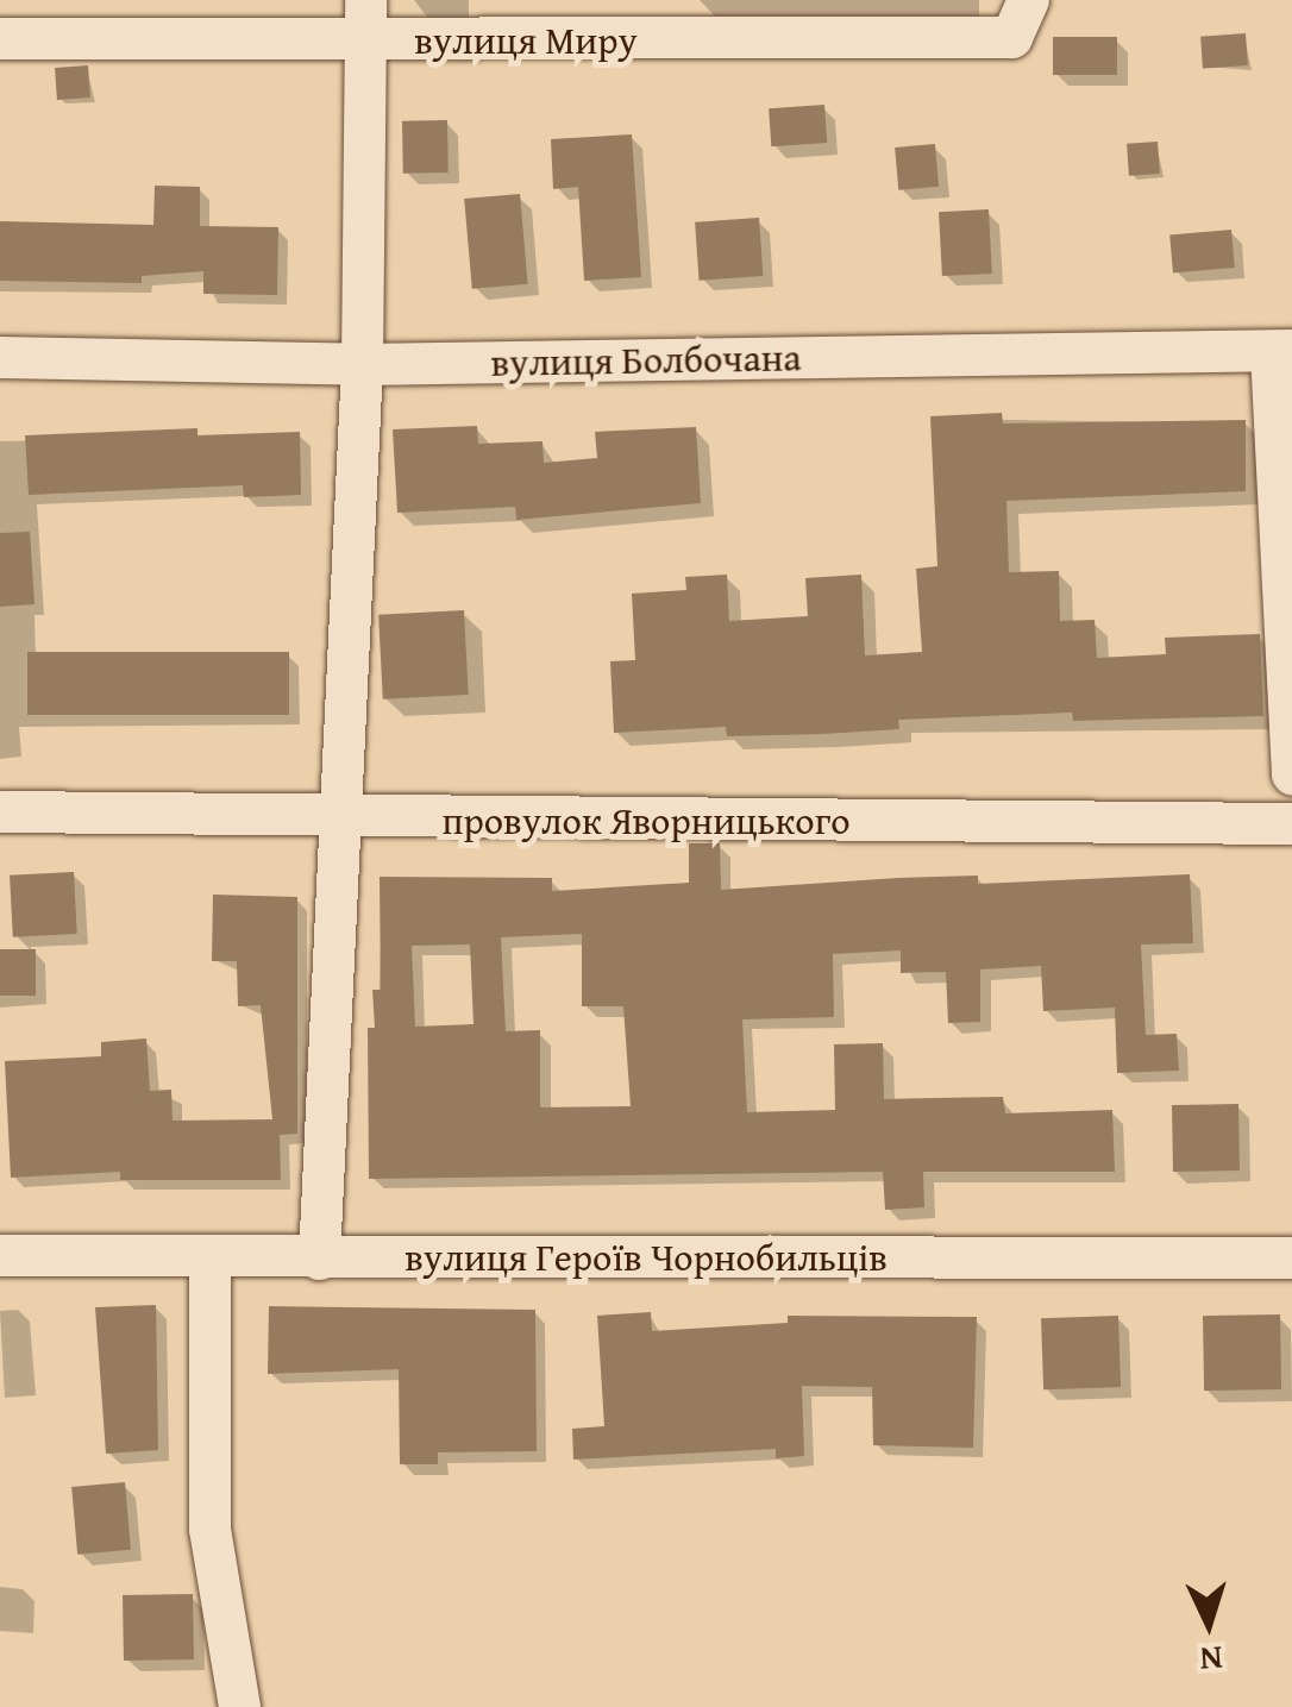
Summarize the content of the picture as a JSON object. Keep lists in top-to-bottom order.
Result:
{
  "streets": {
    "street": [
      "вулиця Миру",
      "вулиця Болбочана",
      "провулок Яворницького",
      "вулиця Героїв Чорнобильців"
    ]
  },
  "north": "bottom"
}
